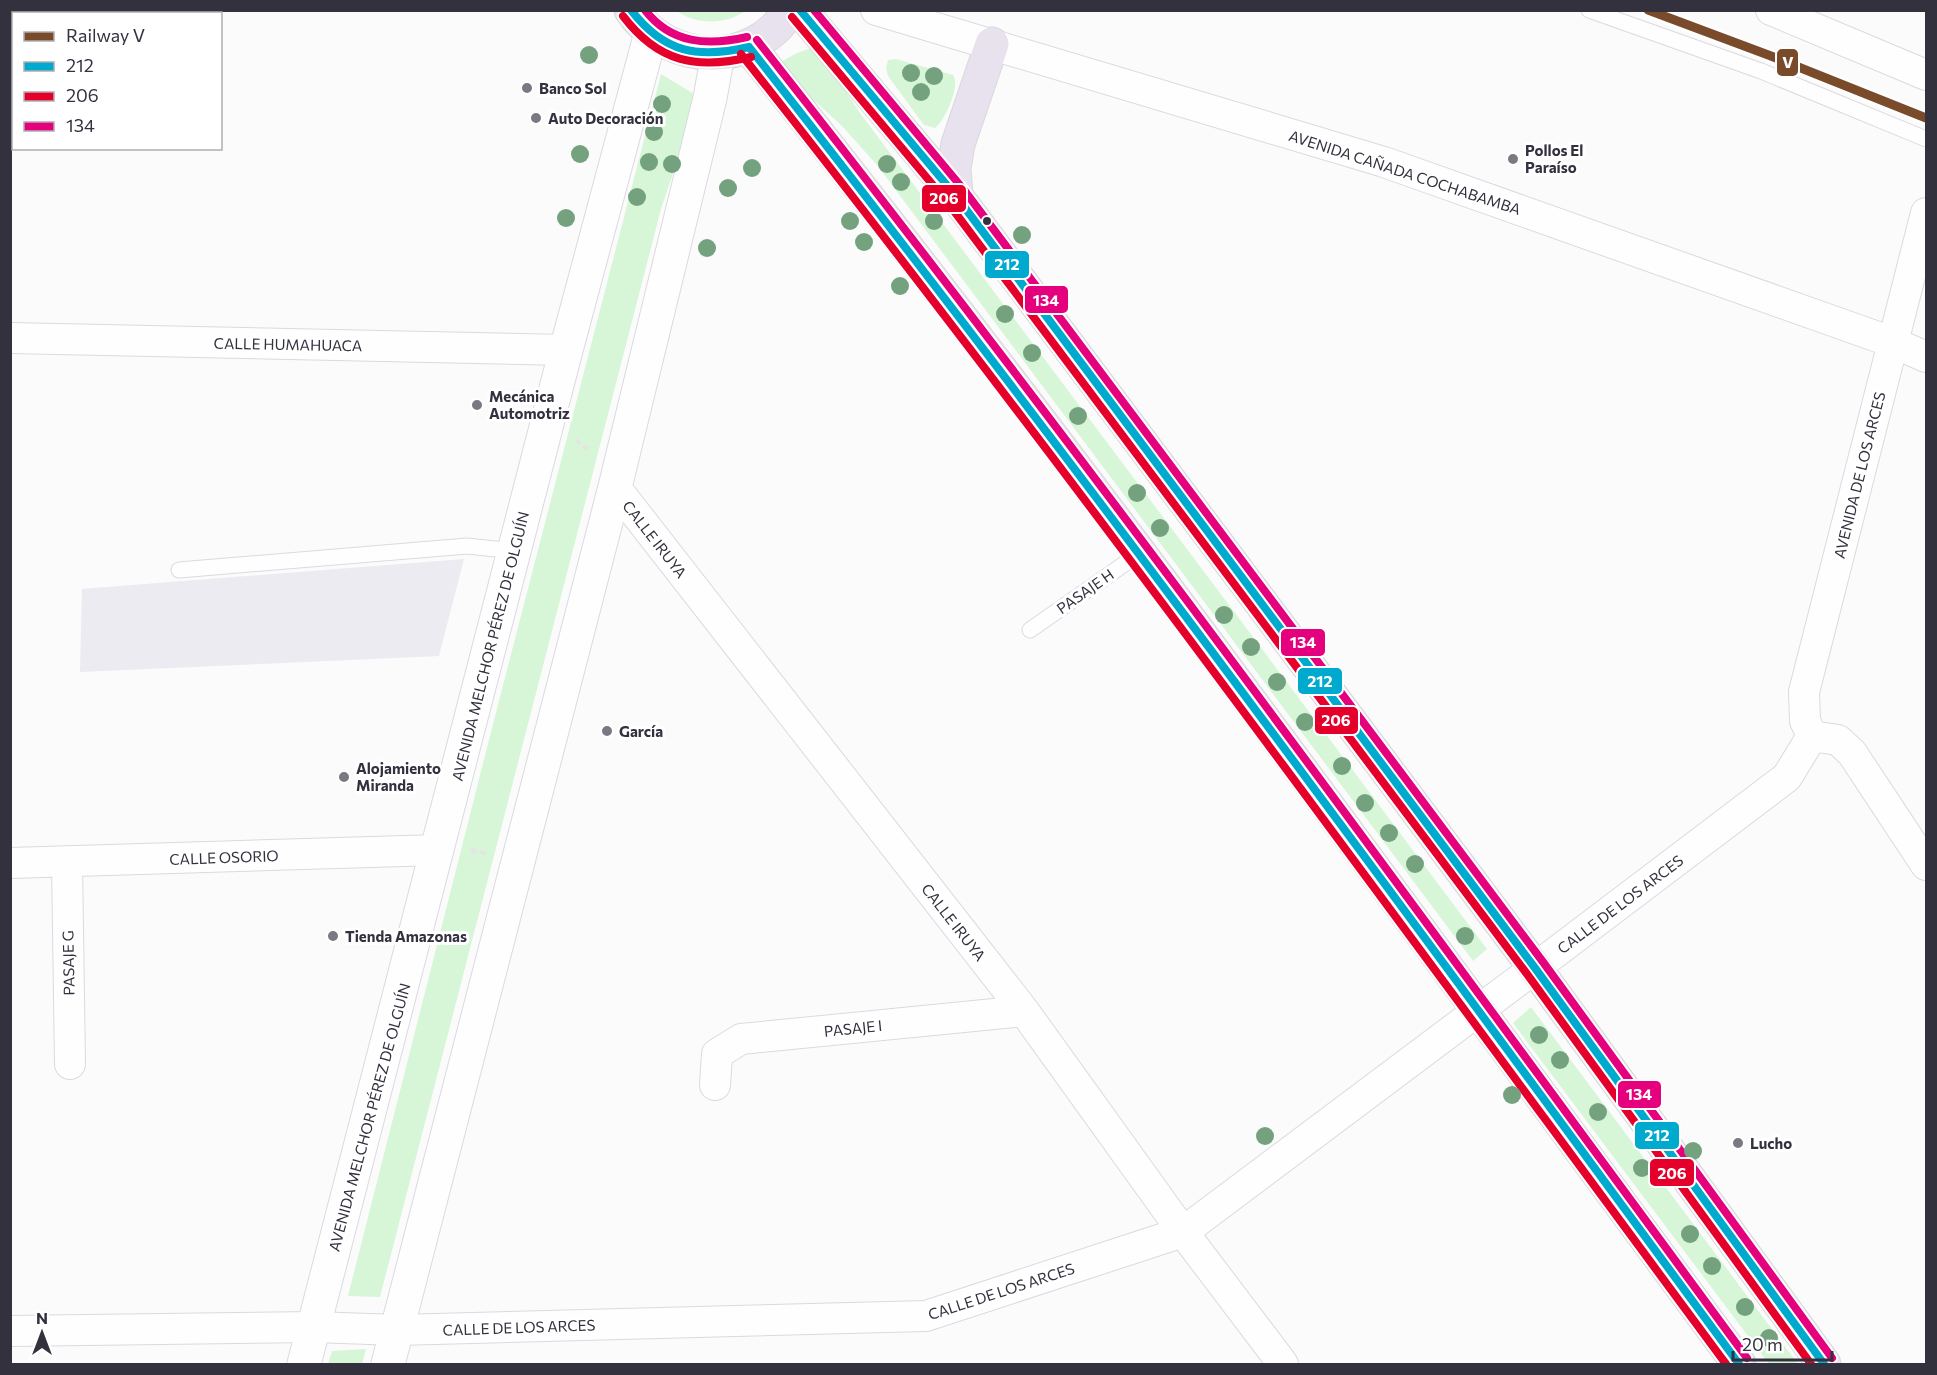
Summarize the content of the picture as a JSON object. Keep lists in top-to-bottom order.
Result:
{
  "streets": {
    "street": [
      "AVENIDA CAÑADA COCHABAMBA",
      "CALLE HUMAHUACA",
      "AVENIDA DE LOS ARCES",
      "CALLE IRUYA",
      "AVENIDA MELCHOR PÉREZ DE OLGUÍN",
      "CALLE OSORIO",
      "CALLE DE LOS ARCES",
      "PASAJE G",
      "PASAJE I"
    ],
    "lane": ["PASAJE H"]
  },
  "crossings": [
    ["AVENIDA CAÑADA COCHABAMBA", "AVENIDA DE LOS ARCES"],
    ["CALLE HUMAHUACA", "AVENIDA MELCHOR PÉREZ DE OLGUÍN"],
    ["AVENIDA DE LOS ARCES", "CALLE DE LOS ARCES"],
    ["CALLE IRUYA", "CALLE DE LOS ARCES"],
    ["CALLE IRUYA", "PASAJE I"],
    ["AVENIDA MELCHOR PÉREZ DE OLGUÍN", "CALLE OSORIO"],
    ["AVENIDA MELCHOR PÉREZ DE OLGUÍN", "CALLE DE LOS ARCES"],
    ["CALLE OSORIO", "PASAJE G"]
  ],
  "places": [
    "Banco Sol",
    "Auto Decoración",
    "Pollos El Paraíso",
    "Mecánica Automotriz",
    "García",
    "Alojamiento Miranda",
    "Tienda Amazonas",
    "Lucho"
  ],
  "lines": [
    "rail line V",
    "transit line 212",
    "transit line 134",
    "transit line 206"
  ],
  "legend": [
    "Railway V",
    "212",
    "206",
    "134"
  ],
  "scale_bar": "20 m",
  "north": "top"
}
